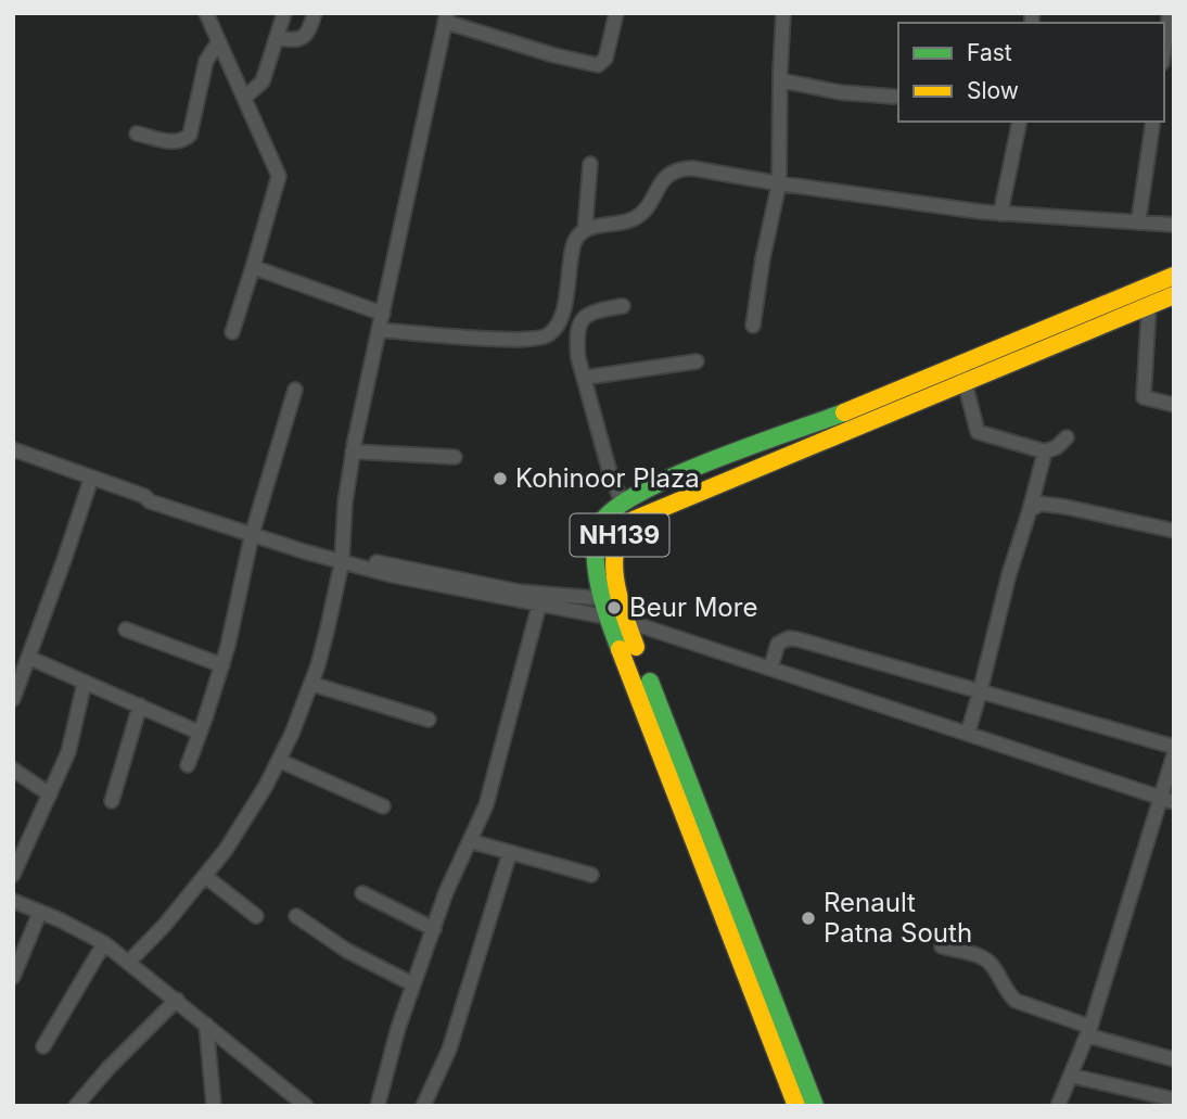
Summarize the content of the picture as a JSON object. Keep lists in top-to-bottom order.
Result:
{
  "streets": {
    "highway": ["NH139"]
  },
  "places": ["Kohinoor Plaza", "Beur More", "Renault Patna South"],
  "legend": ["Fast", "Slow"]
}
